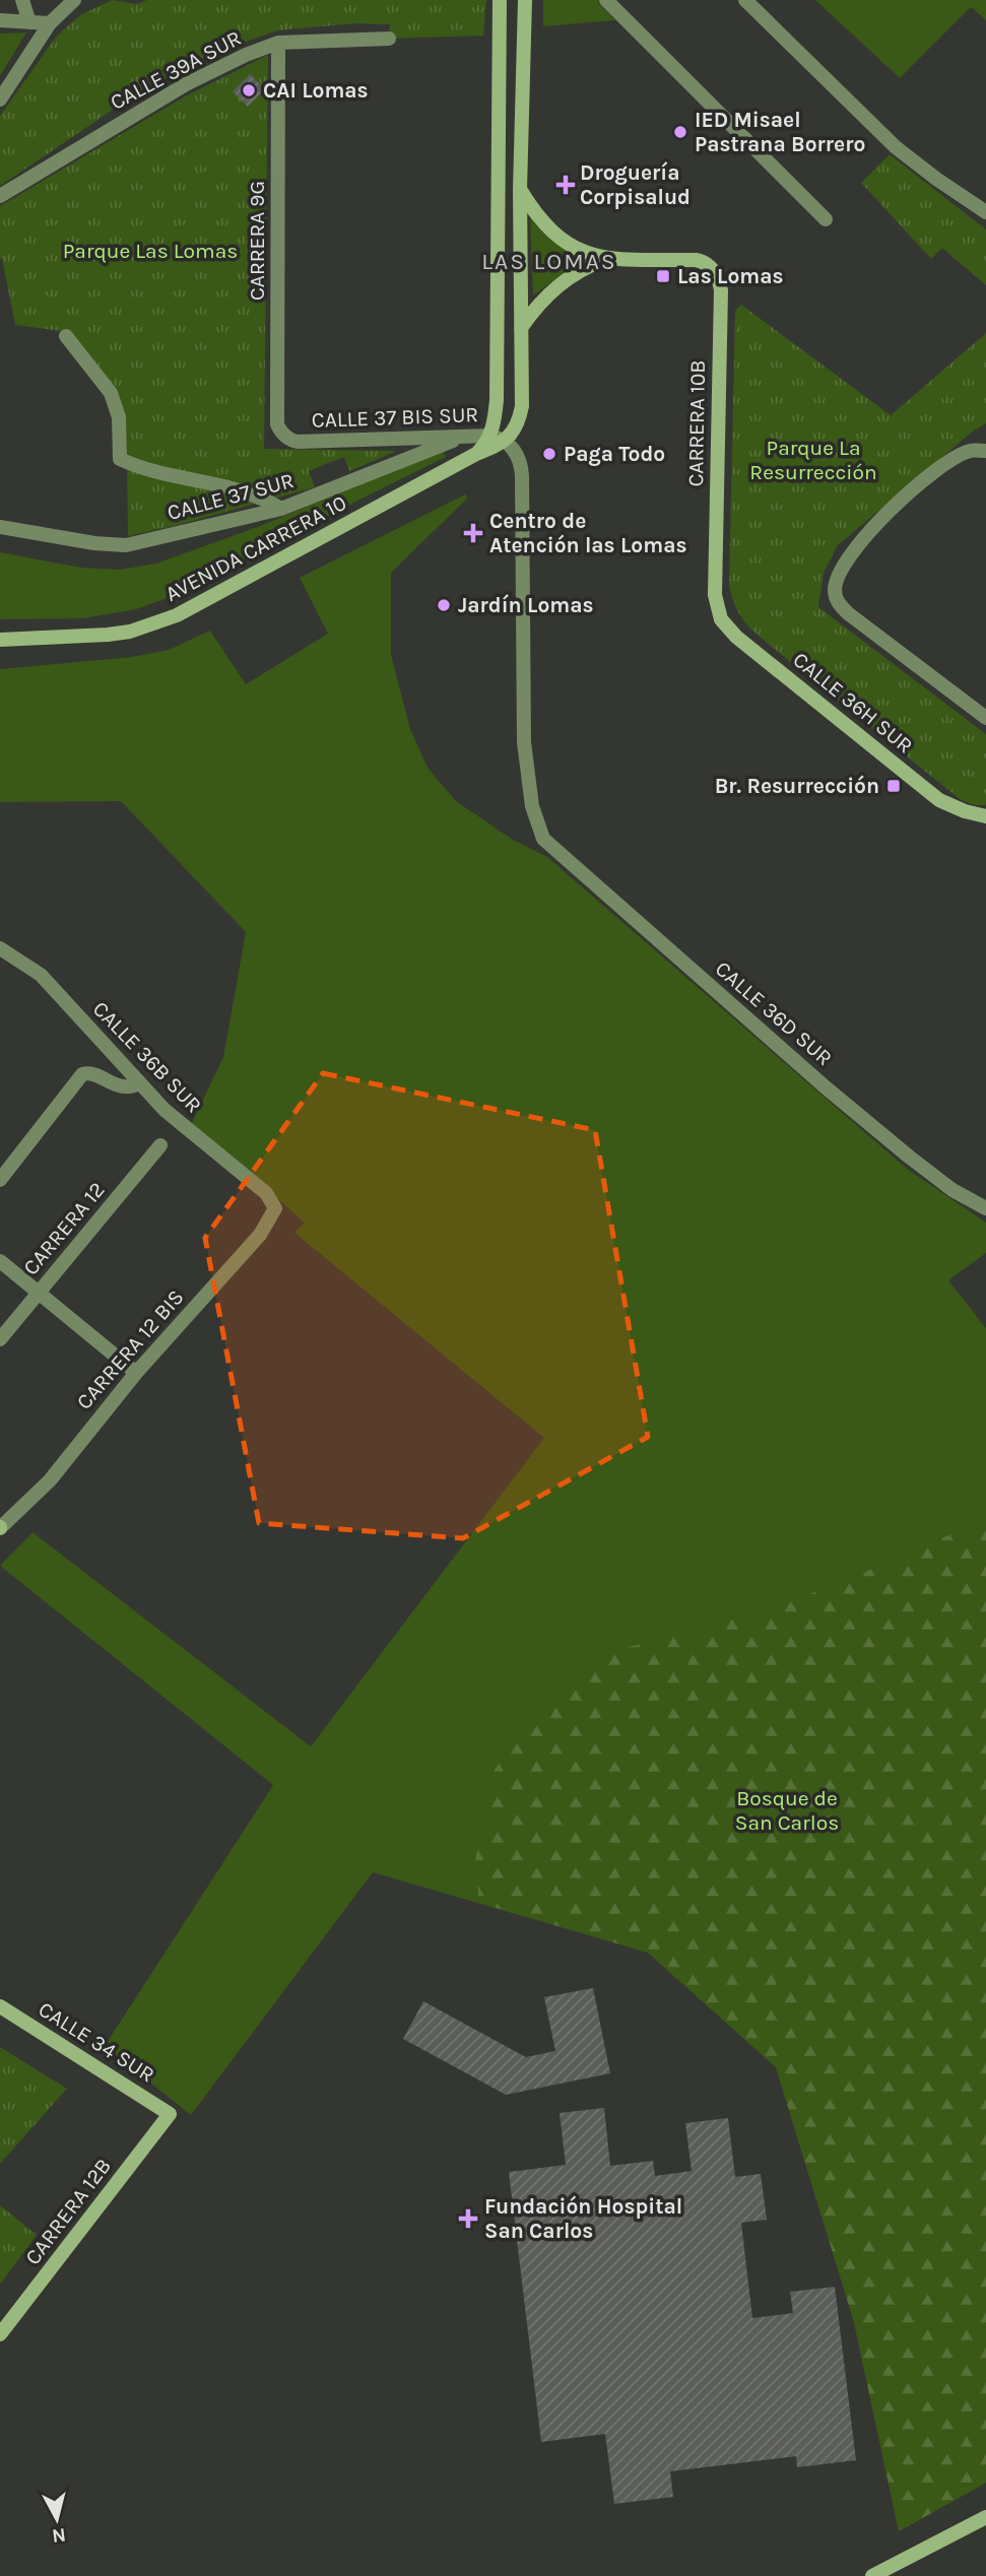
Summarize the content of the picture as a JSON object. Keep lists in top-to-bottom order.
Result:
{
  "streets": {
    "street": [
      "CALLE 39A SUR",
      "CARRERA 9G",
      "CALLE 37 BIS SUR",
      "CARRERA 10B",
      "CALLE 37 SUR",
      "AVENIDA CARRERA 10",
      "CALLE 36H SUR",
      "CALLE 36D SUR",
      "CALLE 36B SUR",
      "CARRERA 12",
      "CARRERA 12 BIS",
      "CALLE 34 SUR",
      "CARRERA 12B"
    ]
  },
  "crossings": [
    ["CALLE 39A SUR", "CARRERA 9G"],
    ["CARRERA 9G", "CALLE 37 BIS SUR"],
    ["CALLE 37 BIS SUR", "CALLE 37 SUR"],
    ["CALLE 37 BIS SUR", "AVENIDA CARRERA 10"],
    ["CALLE 37 BIS SUR", "CALLE 36D SUR"],
    ["CARRERA 10B", "CALLE 36H SUR"],
    ["AVENIDA CARRERA 10", "CALLE 36D SUR"],
    ["CALLE 36B SUR", "CARRERA 12 BIS"],
    ["CALLE 34 SUR", "CARRERA 12B"]
  ],
  "districts": ["LAS LOMAS"],
  "parks": ["Parque Las Lomas", "Parque La Resurrección", "Bosque de San Carlos"],
  "places": {
    "other": [
      "CAI Lomas",
      "IED Misael Pastrana Borrero",
      "Paga Todo",
      "Jardín Lomas"
    ],
    "health": ["Droguería Corpisalud", "Centro de Atención las Lomas", "Fundación Hospital San Carlos"],
    "transit": ["Las Lomas", "Br. Resurrección"]
  },
  "north": "bottom"
}
